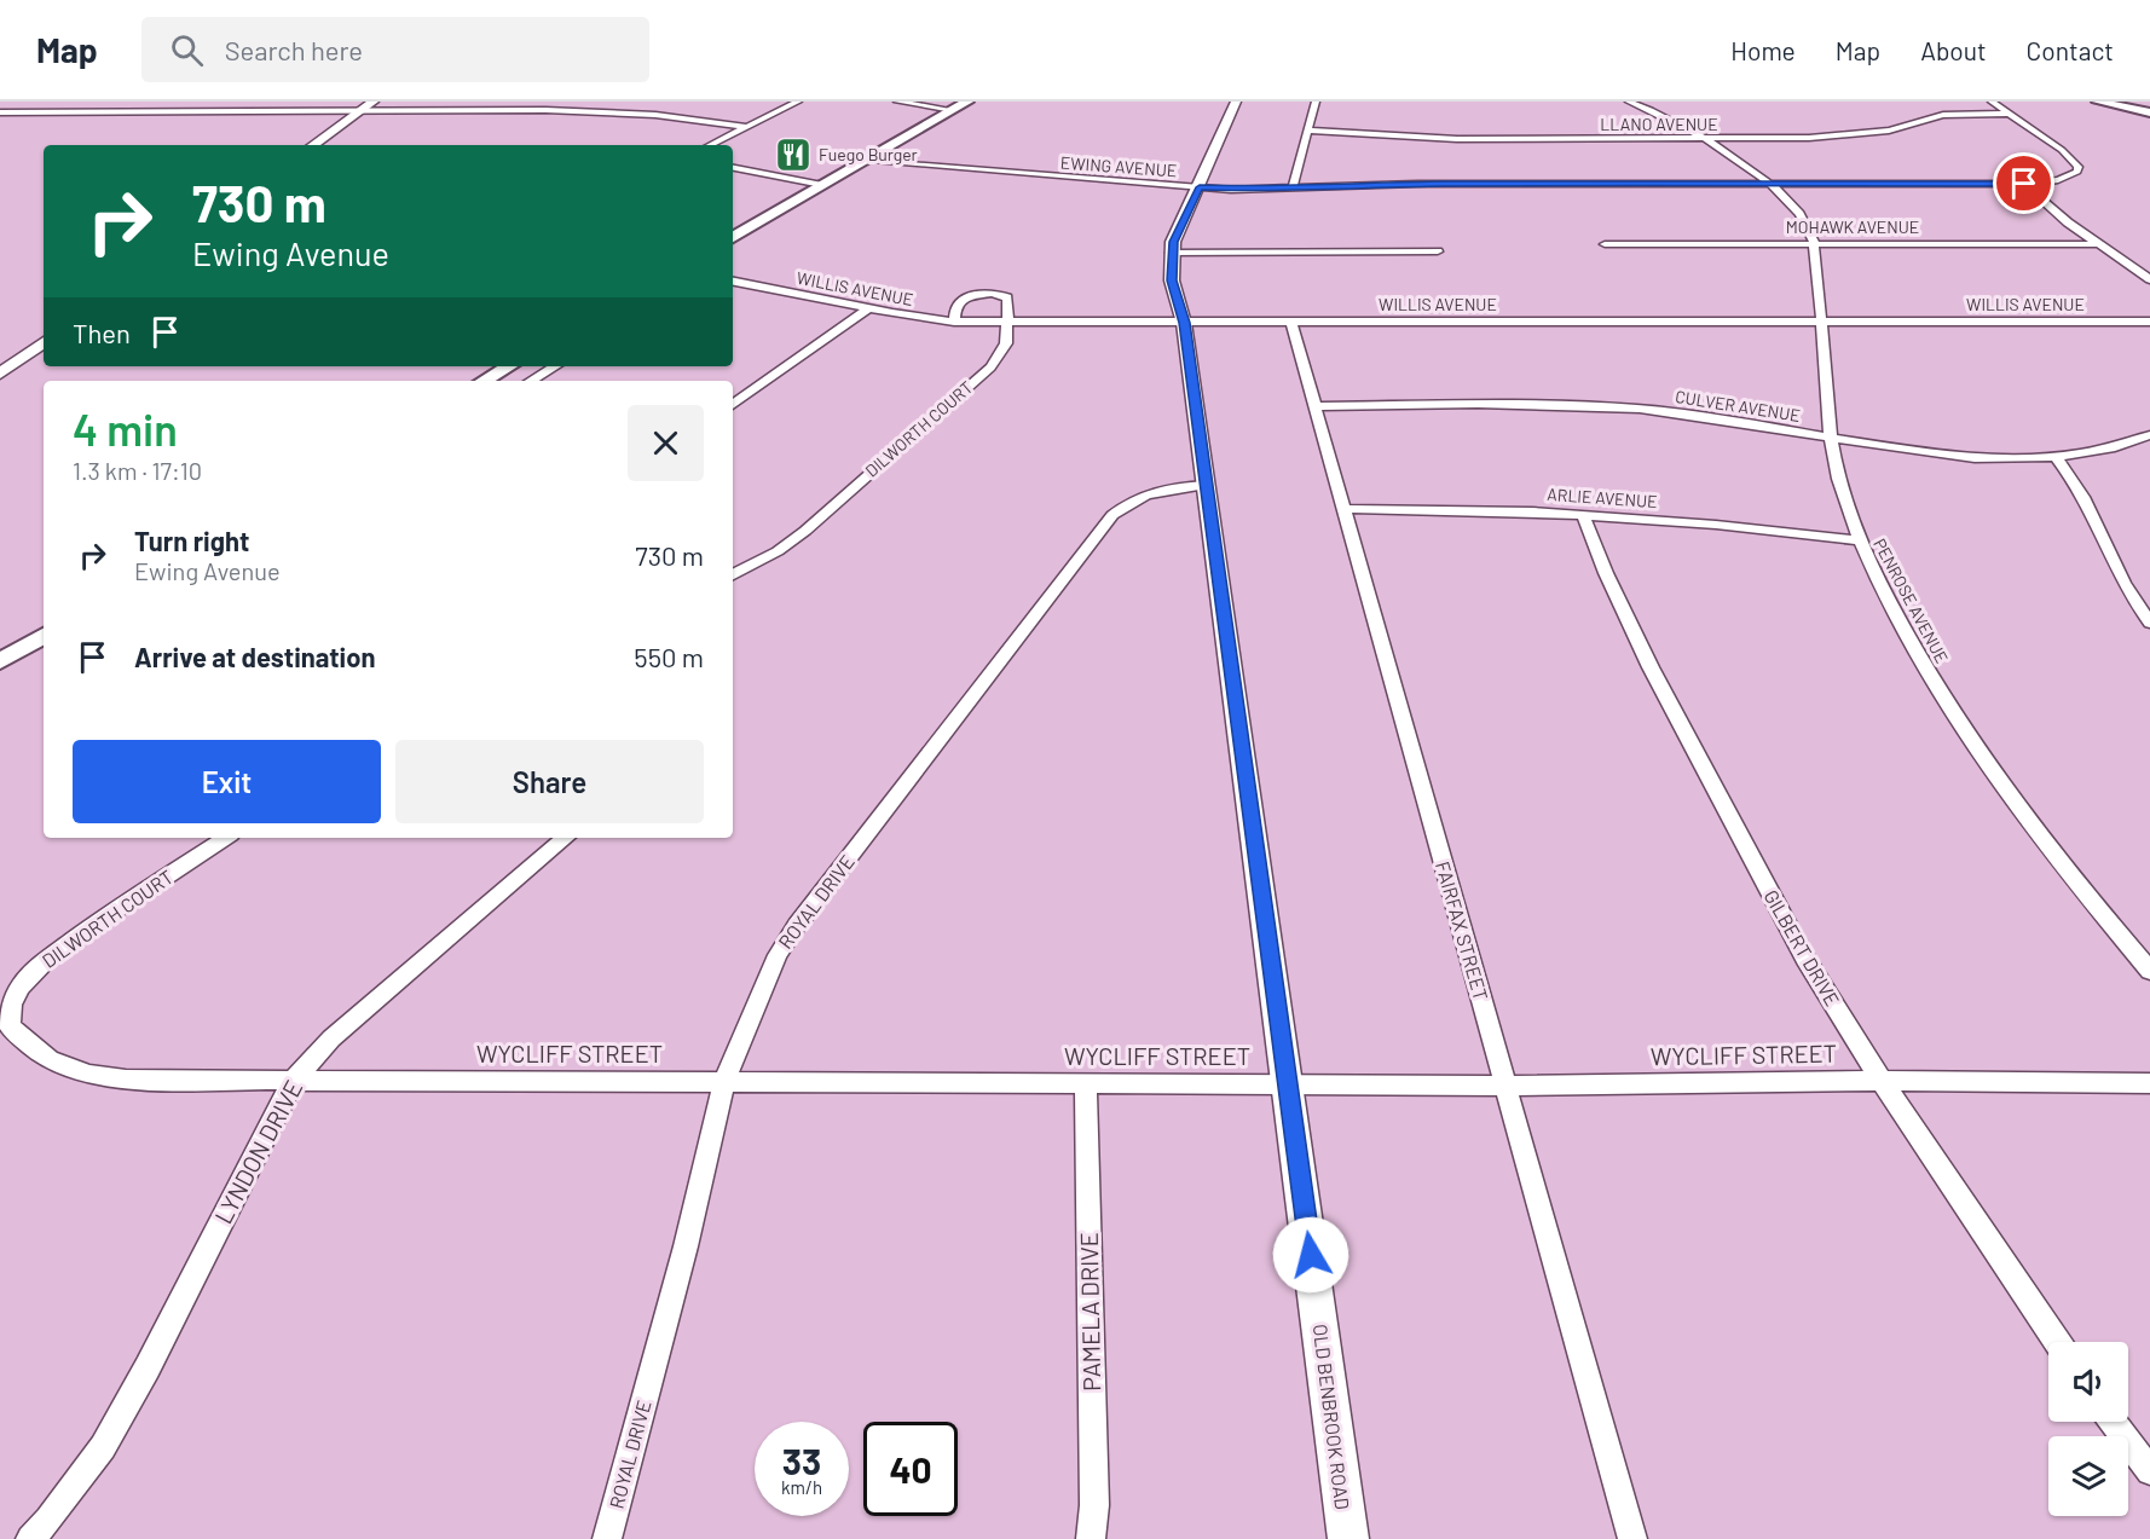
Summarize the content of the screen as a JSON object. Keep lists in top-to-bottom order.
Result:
{
  "streets": {
    "street": [
      "LLANO AVENUE",
      "EWING AVENUE",
      "MOHAWK AVENUE",
      "WILLIS AVENUE",
      "CULVER AVENUE",
      "DILWORTH COURT",
      "ARLIE AVENUE",
      "PENROSE AVENUE",
      "ROYAL DRIVE",
      "FAIRFAX STREET",
      "GILBERT DRIVE",
      "WYCLIFF STREET",
      "LYNDON DRIVE",
      "PAMELA DRIVE",
      "OLD BENBROOK ROAD"
    ]
  },
  "crossings": [
    ["LLANO AVENUE", "EWING AVENUE"],
    ["LLANO AVENUE", "PENROSE AVENUE"],
    ["EWING AVENUE", "PENROSE AVENUE"],
    ["EWING AVENUE", "OLD BENBROOK ROAD"],
    ["MOHAWK AVENUE", "PENROSE AVENUE"],
    ["WILLIS AVENUE", "DILWORTH COURT"],
    ["WILLIS AVENUE", "PENROSE AVENUE"],
    ["WILLIS AVENUE", "FAIRFAX STREET"],
    ["WILLIS AVENUE", "OLD BENBROOK ROAD"],
    ["CULVER AVENUE", "PENROSE AVENUE"],
    ["CULVER AVENUE", "FAIRFAX STREET"],
    ["DILWORTH COURT", "WYCLIFF STREET"],
    ["DILWORTH COURT", "LYNDON DRIVE"],
    ["ARLIE AVENUE", "PENROSE AVENUE"],
    ["ARLIE AVENUE", "FAIRFAX STREET"],
    ["ARLIE AVENUE", "GILBERT DRIVE"],
    ["ROYAL DRIVE", "WYCLIFF STREET"],
    ["ROYAL DRIVE", "OLD BENBROOK ROAD"],
    ["FAIRFAX STREET", "WYCLIFF STREET"],
    ["GILBERT DRIVE", "WYCLIFF STREET"],
    ["WYCLIFF STREET", "LYNDON DRIVE"],
    ["WYCLIFF STREET", "PAMELA DRIVE"],
    ["WYCLIFF STREET", "OLD BENBROOK ROAD"]
  ],
  "places": {
    "restaurant": ["Fuego Burger"]
  },
  "page": {
    "header": "Map",
    "search": "Search here",
    "nav": [
      "Home",
      "Map",
      "About",
      "Contact"
    ],
    "turn": ["730 m", "Ewing Avenue"],
    "then": "Then",
    "heading": ["4 min", "1.3 km · 17:10"],
    "list": [
      {
        "name": "Turn right",
        "note": "Ewing Avenue",
        "value": "730 m"
      },
      {
        "name": "Arrive at destination",
        "value": "550 m"
      }
    ],
    "buttons": ["Exit", "Share"],
    "speed": "33 km/h",
    "limit": "40"
  }
}
